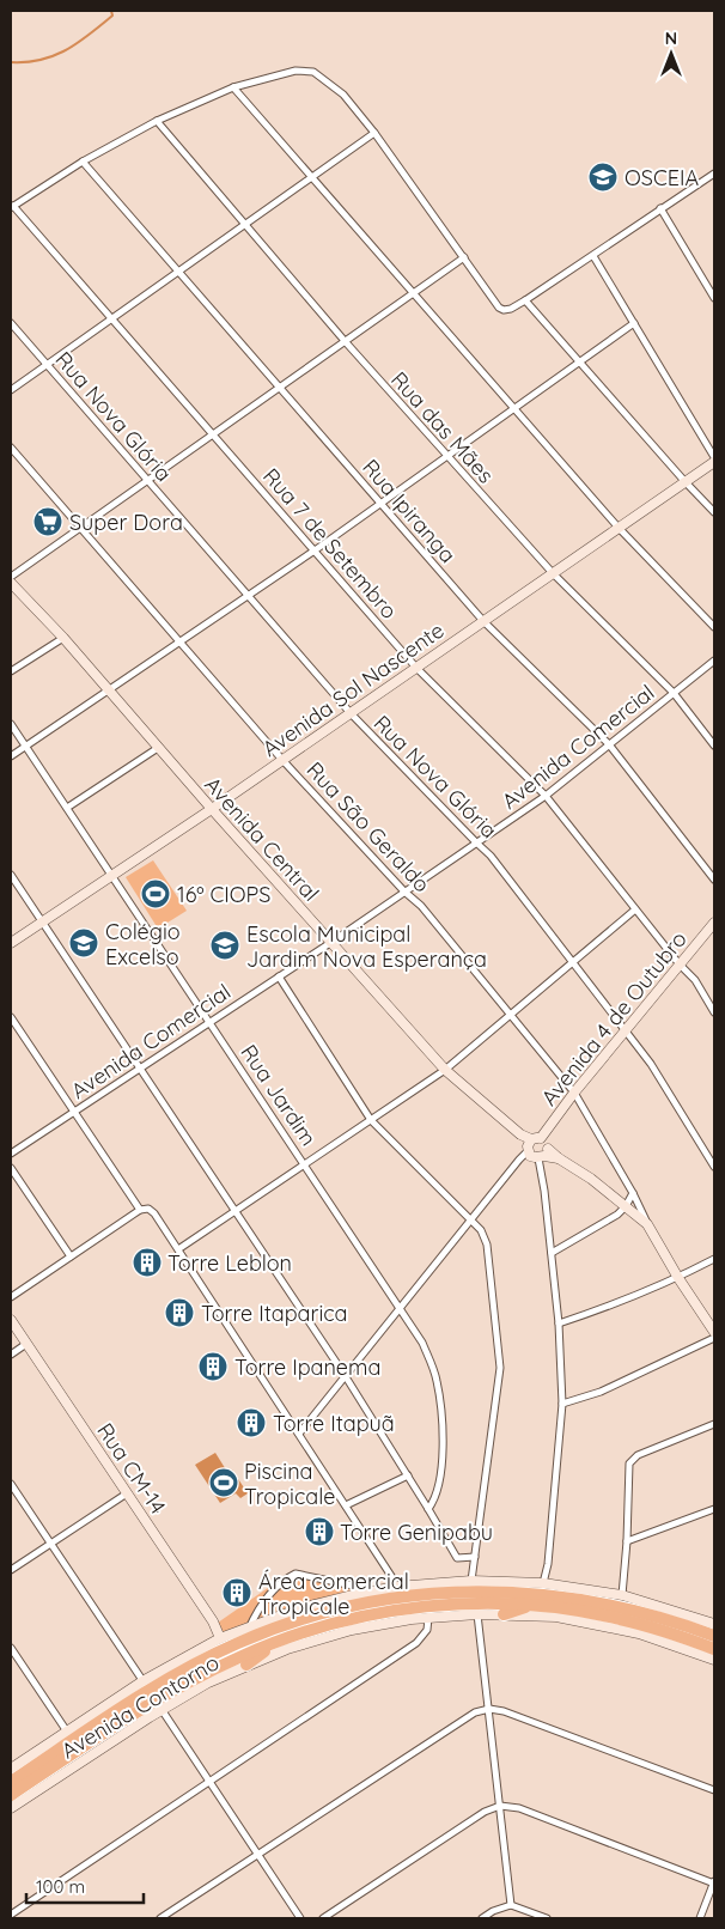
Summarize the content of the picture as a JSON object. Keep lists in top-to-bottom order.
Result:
{
  "streets": {
    "street": [
      "Rua Nova Glória",
      "Rua das Mães",
      "Rua Ipiranga",
      "Rua 7 de Setembro",
      "Avenida Sol Nascente",
      "Avenida Comercial",
      "Rua São Geraldo",
      "Avenida Central",
      "Avenida 4 de Outubro",
      "Rua Jardim",
      "Rua CM-14",
      "Avenida Contorno"
    ]
  },
  "crossings": [
    ["Rua Nova Glória", "Avenida Sol Nascente"],
    ["Rua Nova Glória", "Avenida Comercial"],
    ["Rua Nova Glória", "Avenida 4 de Outubro"],
    ["Rua das Mães", "Avenida Sol Nascente"],
    ["Rua das Mães", "Avenida Comercial"],
    ["Rua Ipiranga", "Avenida Sol Nascente"],
    ["Rua Ipiranga", "Avenida Comercial"],
    ["Rua 7 de Setembro", "Avenida Sol Nascente"],
    ["Rua 7 de Setembro", "Avenida Comercial"],
    ["Rua 7 de Setembro", "Avenida 4 de Outubro"],
    ["Avenida Sol Nascente", "Rua São Geraldo"],
    ["Avenida Sol Nascente", "Avenida Central"],
    ["Avenida Sol Nascente", "Rua Jardim"],
    ["Avenida Comercial", "Rua São Geraldo"],
    ["Avenida Comercial", "Avenida Central"],
    ["Avenida Comercial", "Rua Jardim"],
    ["Rua São Geraldo", "Avenida 4 de Outubro"],
    ["Avenida Central", "Avenida 4 de Outubro"],
    ["Rua CM-14", "Avenida Contorno"]
  ],
  "places": {
    "school or university": ["OSCEIA", "Colégio Excelso", "Escola Municipal Jardim Nova Esperança"],
    "supermarket": ["Super Dora"],
    "sports": ["16º CIOPS", "Piscina Tropicale"],
    "building": [
      "Torre Leblon",
      "Torre Itaparica",
      "Torre Ipanema",
      "Torre Itapuã",
      "Torre Genipabu",
      "Área comercial Tropicale"
    ]
  },
  "scale_bar": "100 m",
  "north": "top"
}
